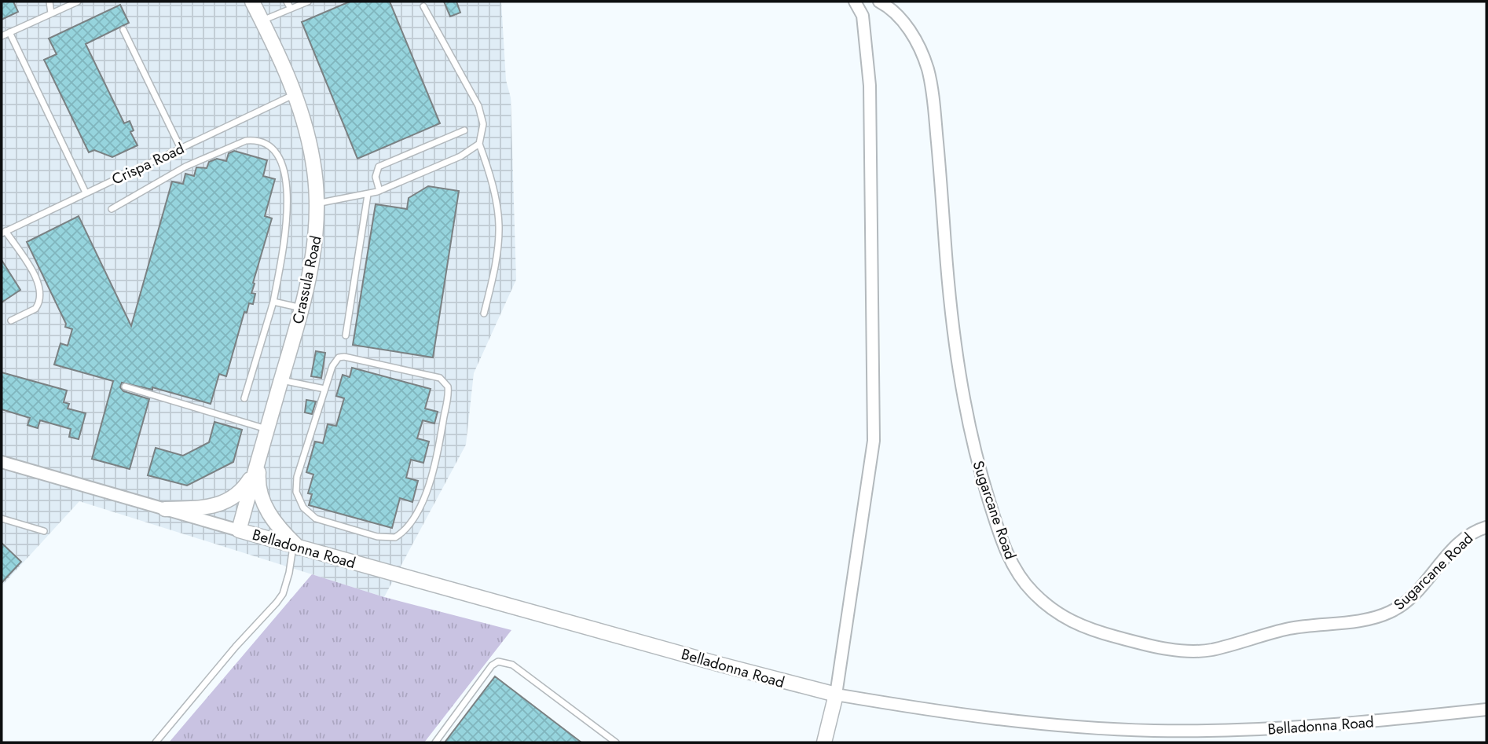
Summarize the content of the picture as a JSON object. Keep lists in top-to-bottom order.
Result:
{
  "streets": {
    "street": ["Crassula Road", "Sugarcane Road", "Belladonna Road"],
    "lane": ["Crispa Road"]
  },
  "crossings": [
    ["Crispa Road", "Crassula Road"],
    ["Crassula Road", "Belladonna Road"]
  ]
}
